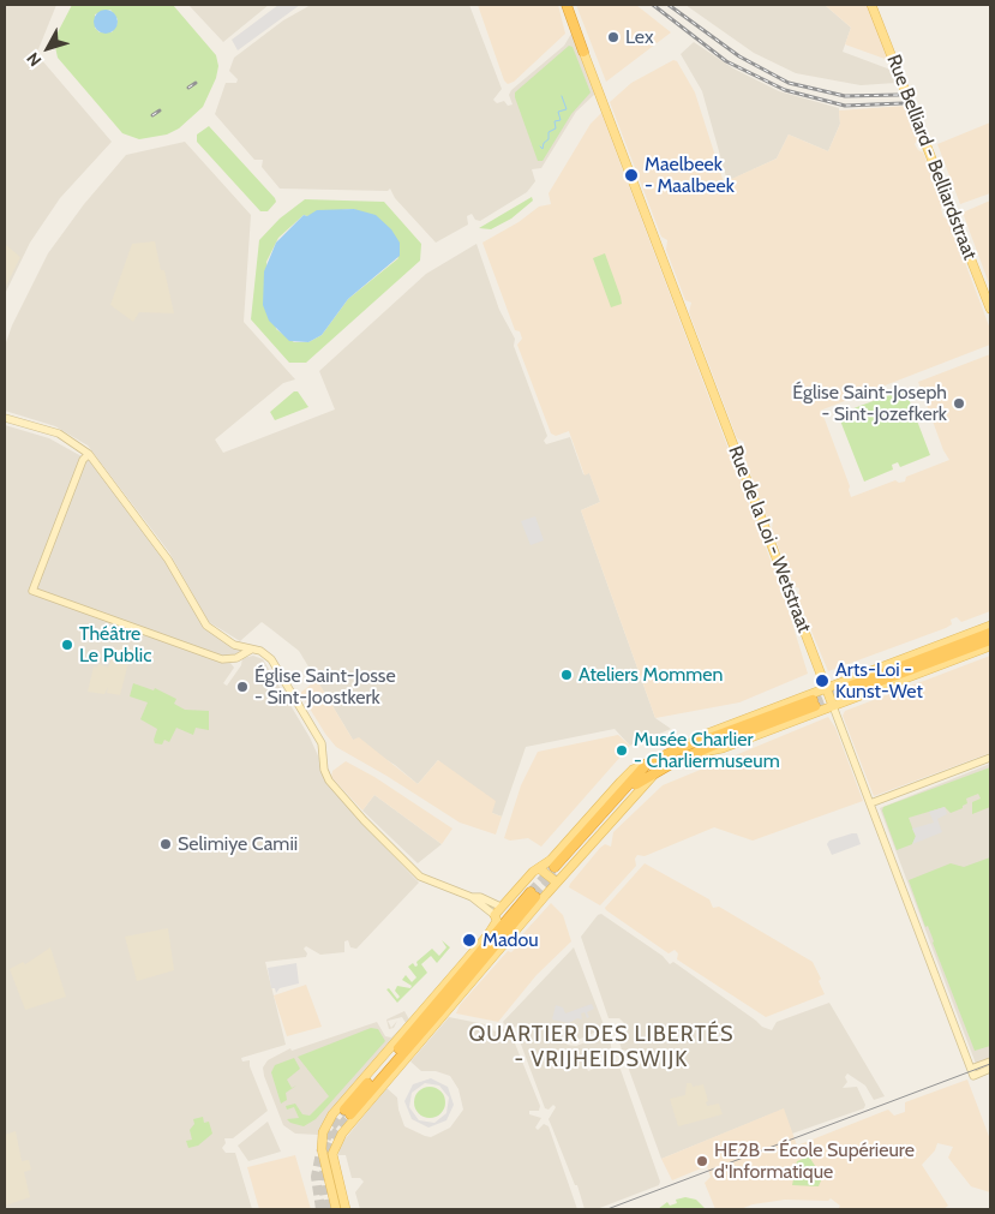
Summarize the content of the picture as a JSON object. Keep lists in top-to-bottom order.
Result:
{
  "streets": {
    "main road": ["Rue Belliard - Belliardstraat", "Rue de la Loi - Wetstraat"]
  },
  "districts": ["QUARTIER DES LIBERTÉS - VRIJHEIDSWIJK"],
  "places": [
    "Lex",
    "Maelbeek - Maalbeek",
    "Église Saint-Joseph - Sint-Jozefkerk",
    "Théâtre Le Public",
    "Ateliers Mommen",
    "Arts-Loi - Kunst-Wet",
    "Église Saint-Josse - Sint-Joostkerk",
    "Musée Charlier - Charliermuseum",
    "Selimiye Camii",
    "Madou",
    "HE2B – École Supérieure d'Informatique"
  ],
  "north": "bottom left"
}
